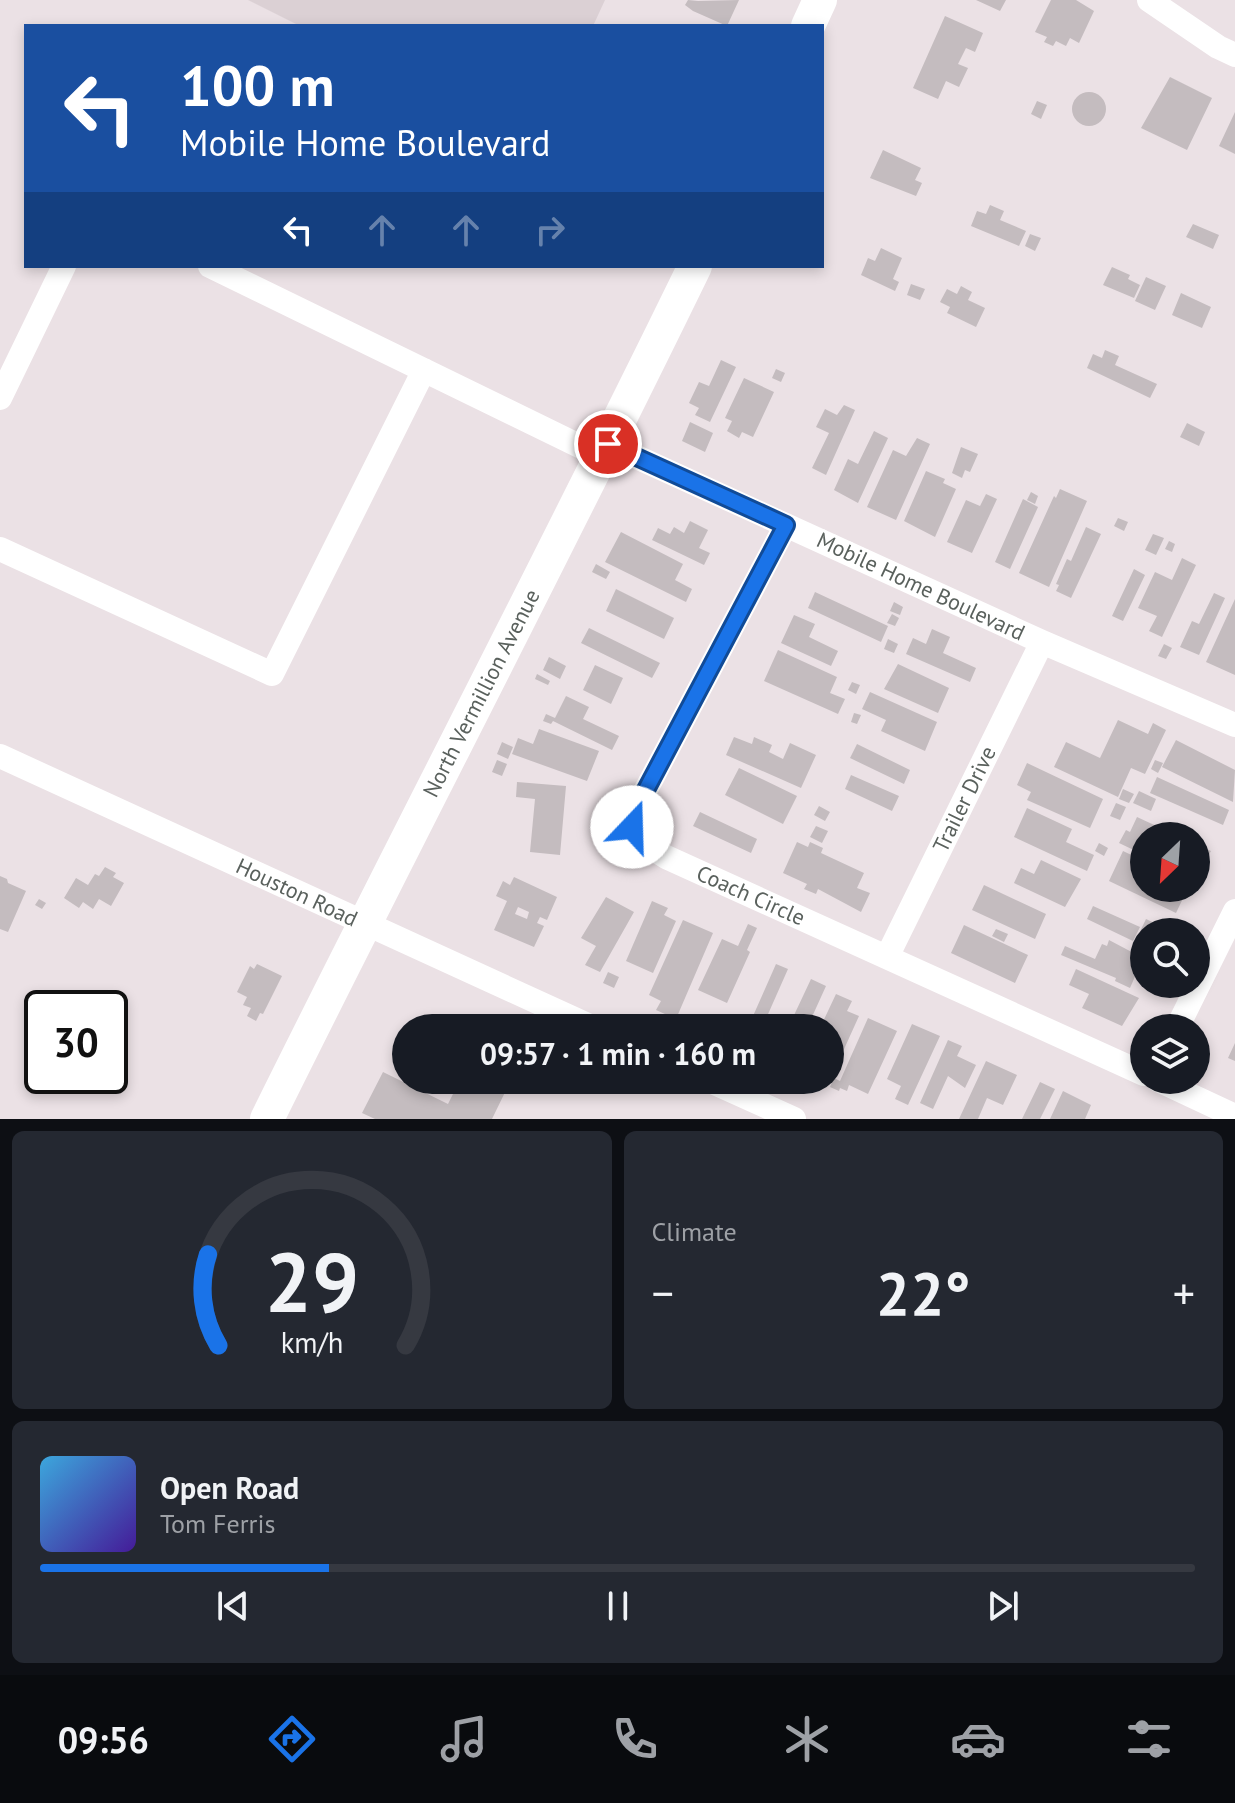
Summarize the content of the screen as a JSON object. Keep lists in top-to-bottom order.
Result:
{
  "streets": {
    "street": [
      "Mobile Home Boulevard",
      "North Vermillion Avenue",
      "Trailer Drive",
      "Houston Road",
      "Coach Circle"
    ]
  },
  "crossings": [
    ["Mobile Home Boulevard", "North Vermillion Avenue"],
    ["Mobile Home Boulevard", "Trailer Drive"],
    ["Mobile Home Boulevard", "Coach Circle"],
    ["North Vermillion Avenue", "Houston Road"],
    ["Trailer Drive", "Coach Circle"]
  ],
  "north": "bottom left",
  "page": {
    "turn": ["100 m", "Mobile Home Boulevard"],
    "limit": "30",
    "trip": "09:57 · 1 min · 160 m",
    "tile": "Climate",
    "heat": ["−", "22°", "+"],
    "song": ["Open Road", "Tom Ferris"],
    "tabs": "09:56",
    "gauge": ["29", "km/h"]
  }
}
